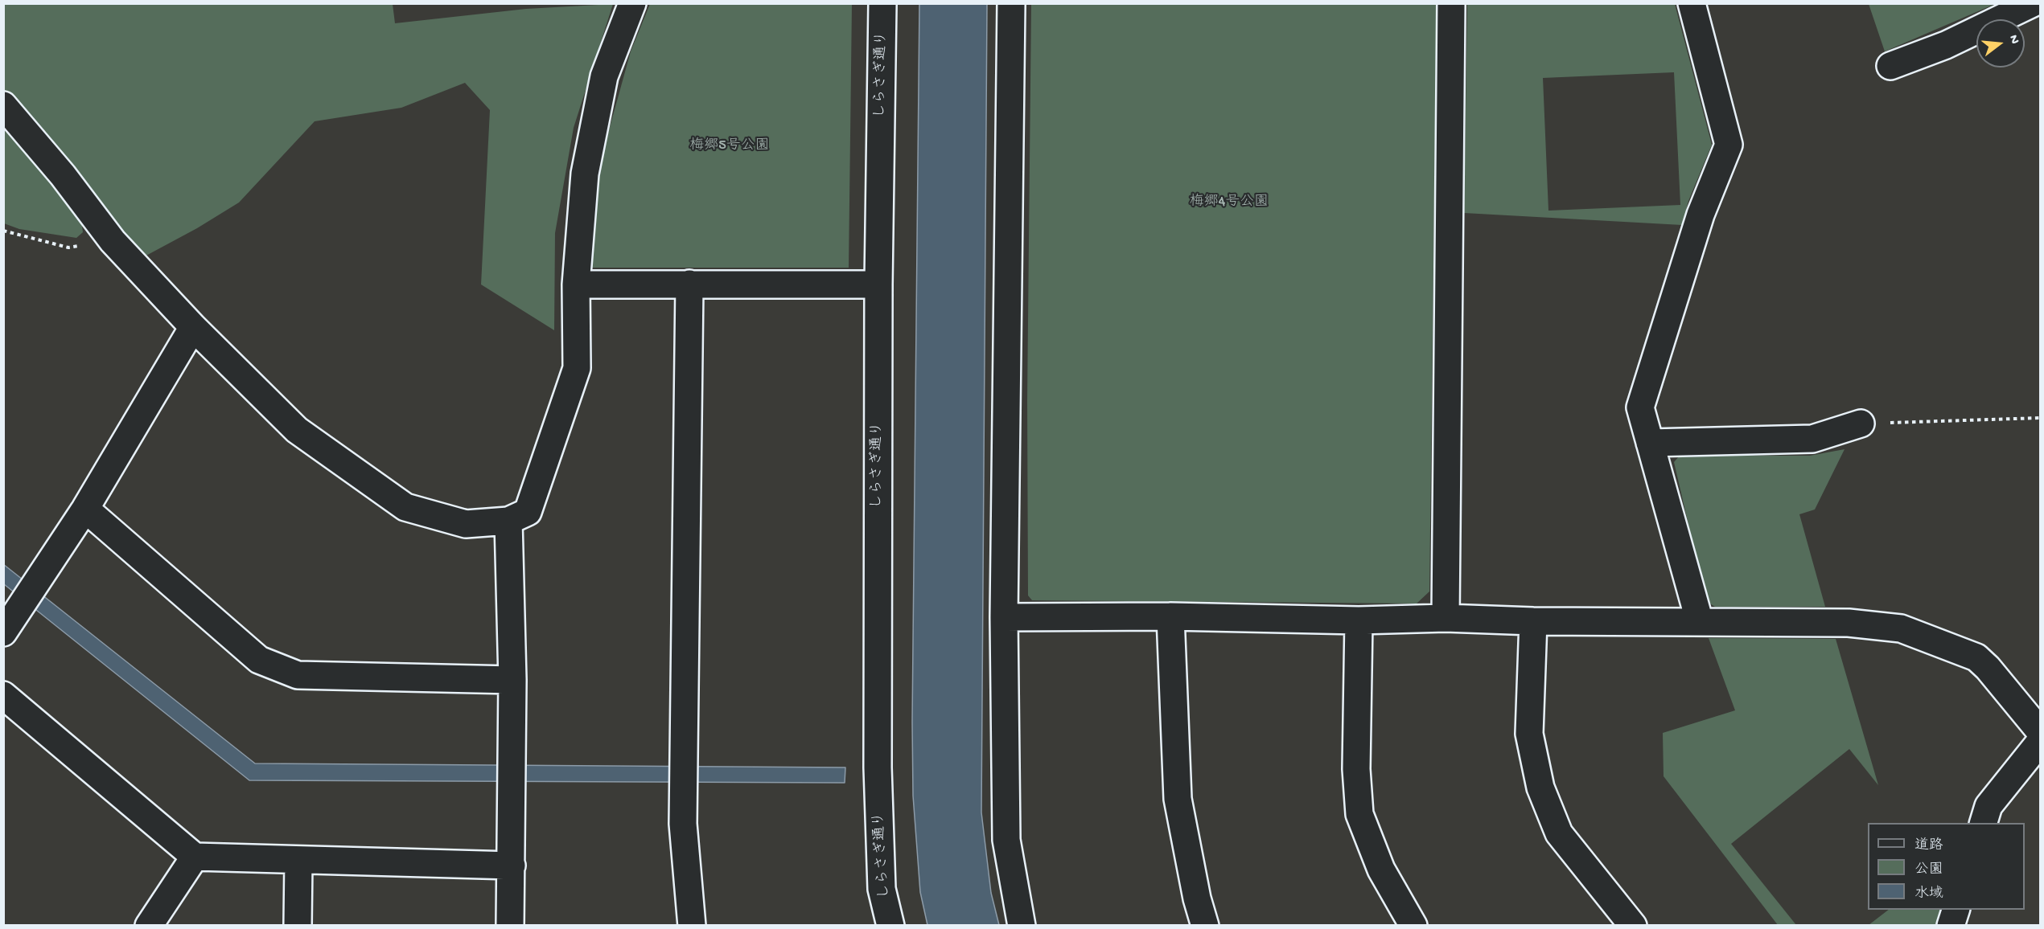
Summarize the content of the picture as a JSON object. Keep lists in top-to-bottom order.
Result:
{
  "streets": {
    "street": ["しらさぎ通り"]
  },
  "parks": ["梅郷5号公園", "梅郷4号公園"],
  "legend": ["道路", "公園", "水域"],
  "north": "right"
}
